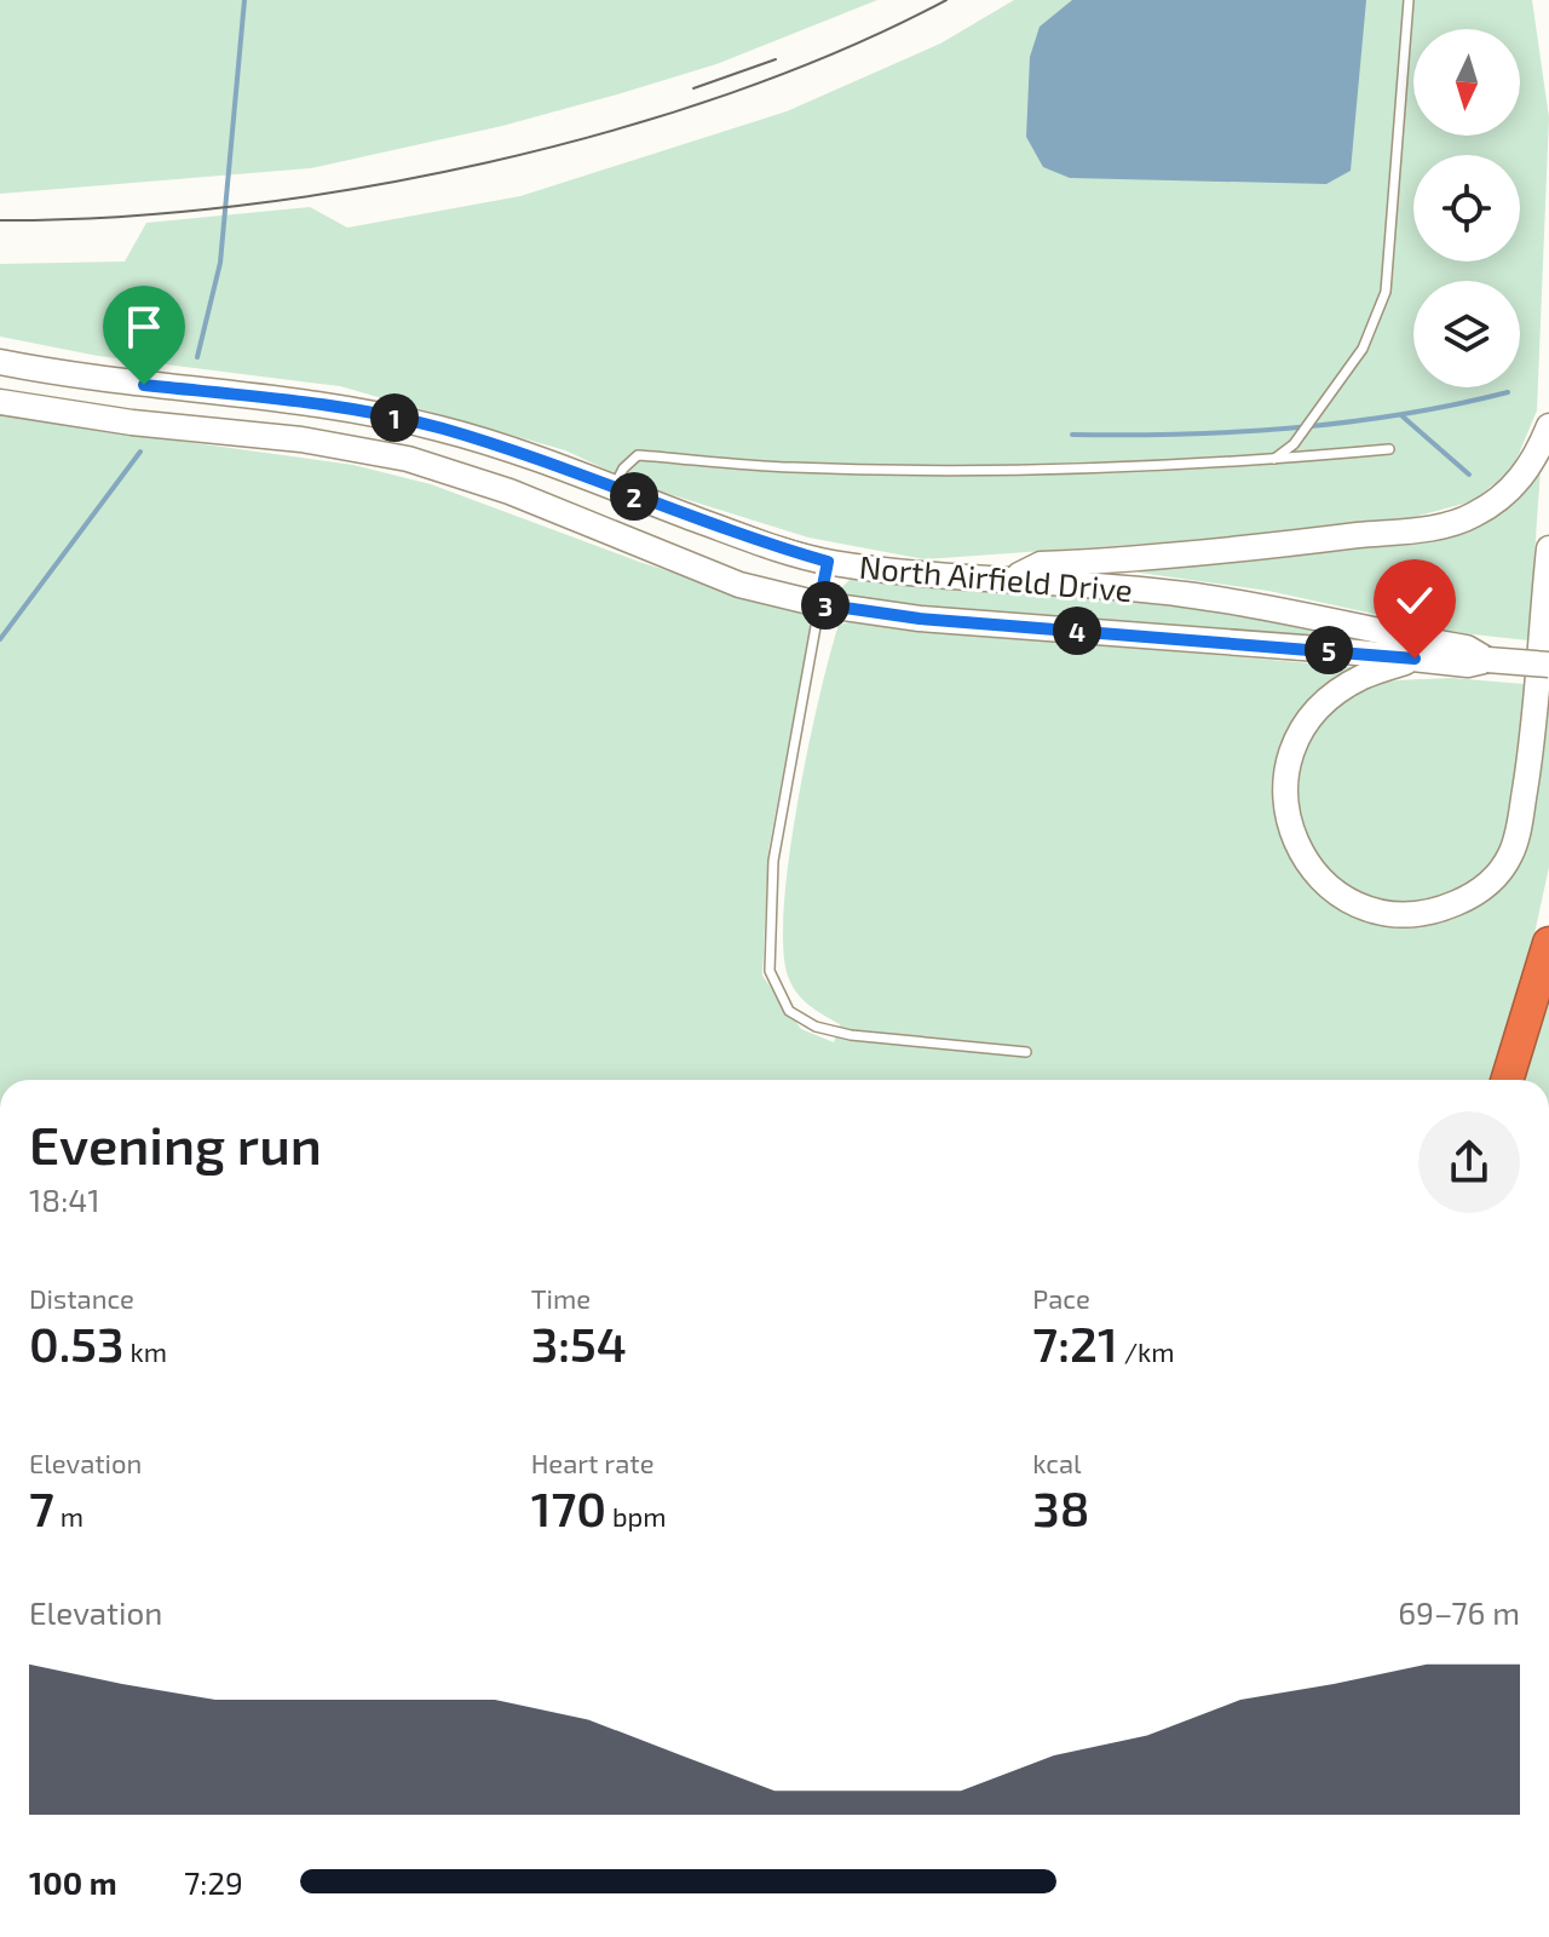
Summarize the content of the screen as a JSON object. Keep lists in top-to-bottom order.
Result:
{
  "streets": {
    "main road": ["North Airfield Drive"]
  },
  "north": "bottom",
  "page": {
    "pins": [
      "1",
      "2",
      "3",
      "4",
      "5"
    ],
    "heading": ["Evening run", "18:41"],
    "stats": [
      ["Distance", "0.53 km"],
      ["Time", "3:54"],
      ["Pace", "7:21 /km"],
      ["Elevation", "7 m"],
      ["Heart rate", "170 bpm"],
      ["kcal", "38"]
    ],
    "chart": ["Elevation", "69–76 m"],
    "list": [
      {
        "name": "100 m",
        "note": "7:29"
      }
    ]
  }
}
